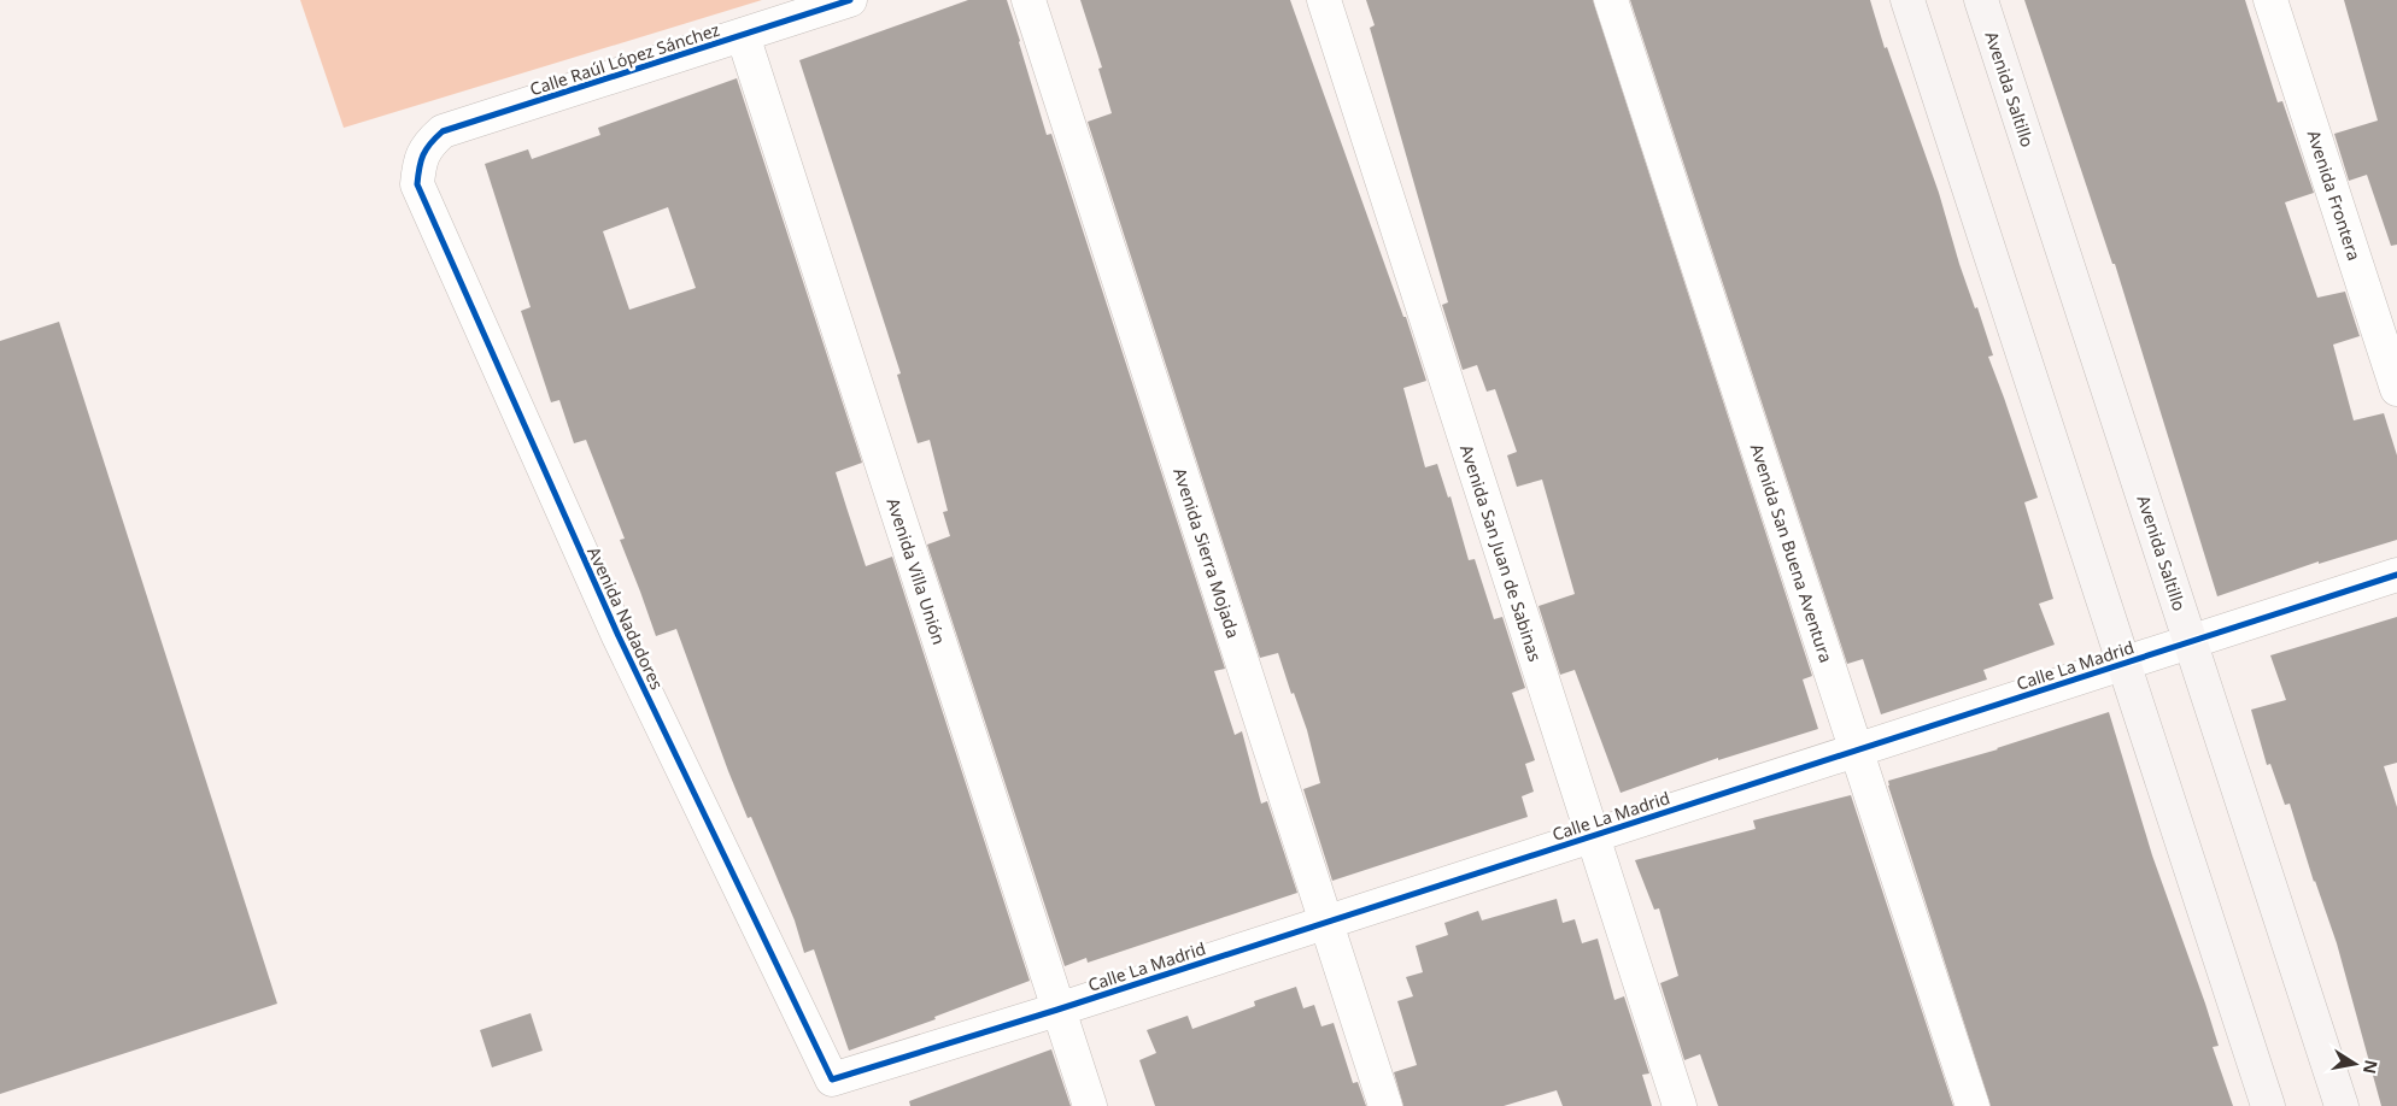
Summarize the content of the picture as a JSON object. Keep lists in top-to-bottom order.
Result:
{
  "streets": {
    "street": [
      "Calle Raúl López Sánchez",
      "Avenida Saltillo",
      "Avenida Frontera",
      "Avenida Sierra Mojada",
      "Avenida San Juan de Sabinas",
      "Avenida San Buena Aventura",
      "Avenida Villa Unión",
      "Avenida Nadadores",
      "Calle La Madrid"
    ]
  },
  "crossings": [
    ["Calle Raúl López Sánchez", "Avenida Villa Unión"],
    ["Calle Raúl López Sánchez", "Avenida Nadadores"],
    ["Avenida Saltillo", "Calle La Madrid"],
    ["Avenida Sierra Mojada", "Calle La Madrid"],
    ["Avenida San Juan de Sabinas", "Calle La Madrid"],
    ["Avenida San Buena Aventura", "Calle La Madrid"],
    ["Avenida Villa Unión", "Calle La Madrid"],
    ["Avenida Nadadores", "Calle La Madrid"]
  ],
  "north": "right"
}
